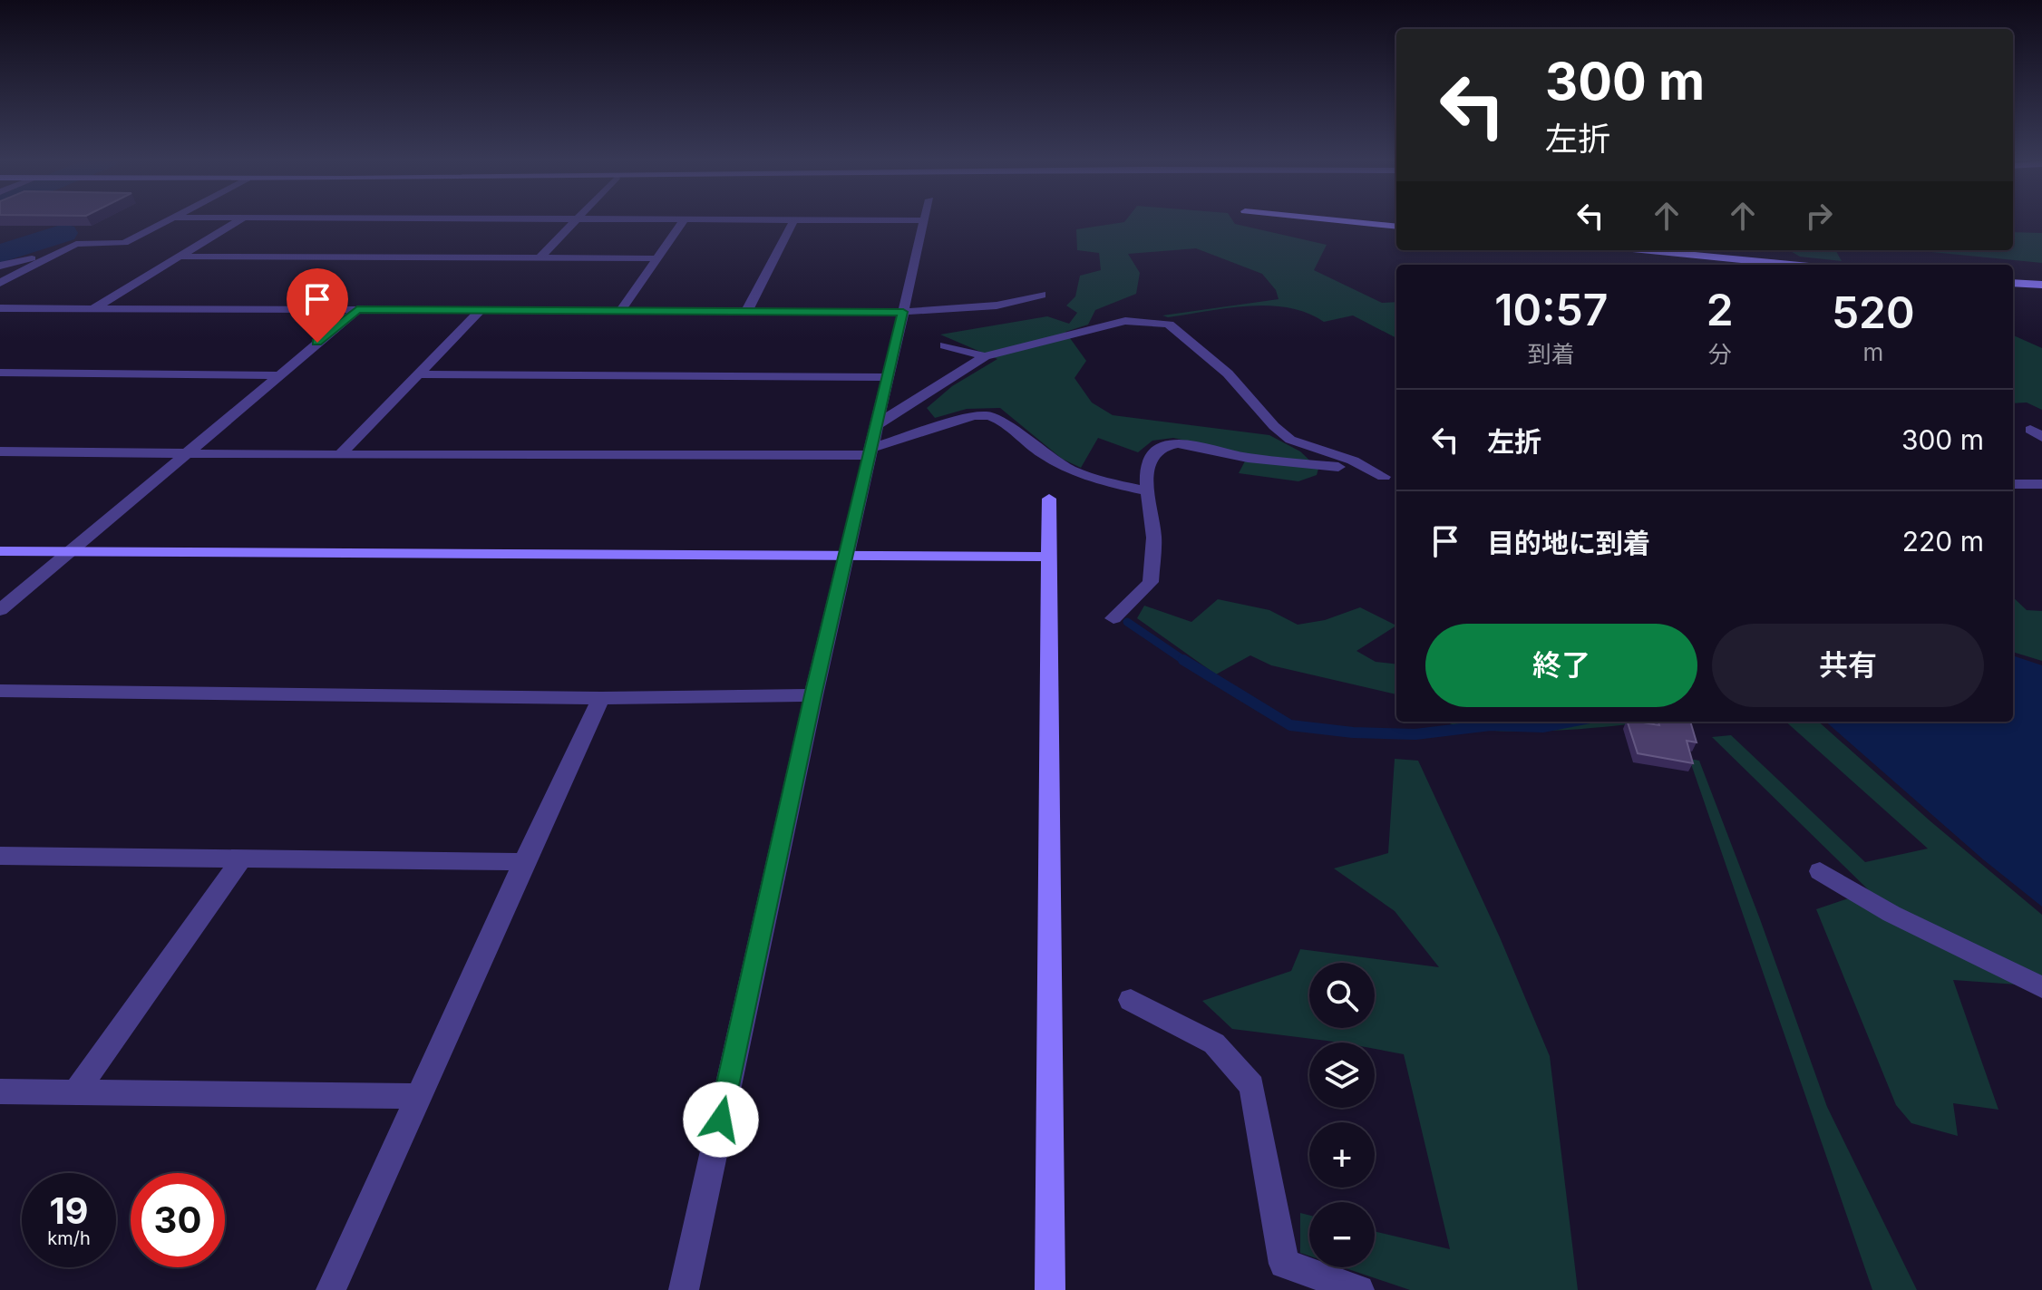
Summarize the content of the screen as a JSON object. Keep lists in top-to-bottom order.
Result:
{
  "page": {
    "turn": ["300 m", "左折"],
    "eta": [
      "10:57",
      "到着",
      "2",
      "分",
      "520",
      "m"
    ],
    "list": [
      {
        "name": "左折",
        "value": "300 m"
      },
      {
        "name": "目的地に到着",
        "value": "220 m"
      }
    ],
    "buttons": ["終了", "共有"],
    "map_buttons": ["+", "−"],
    "speed": "19 km/h",
    "limit": "30"
  }
}
